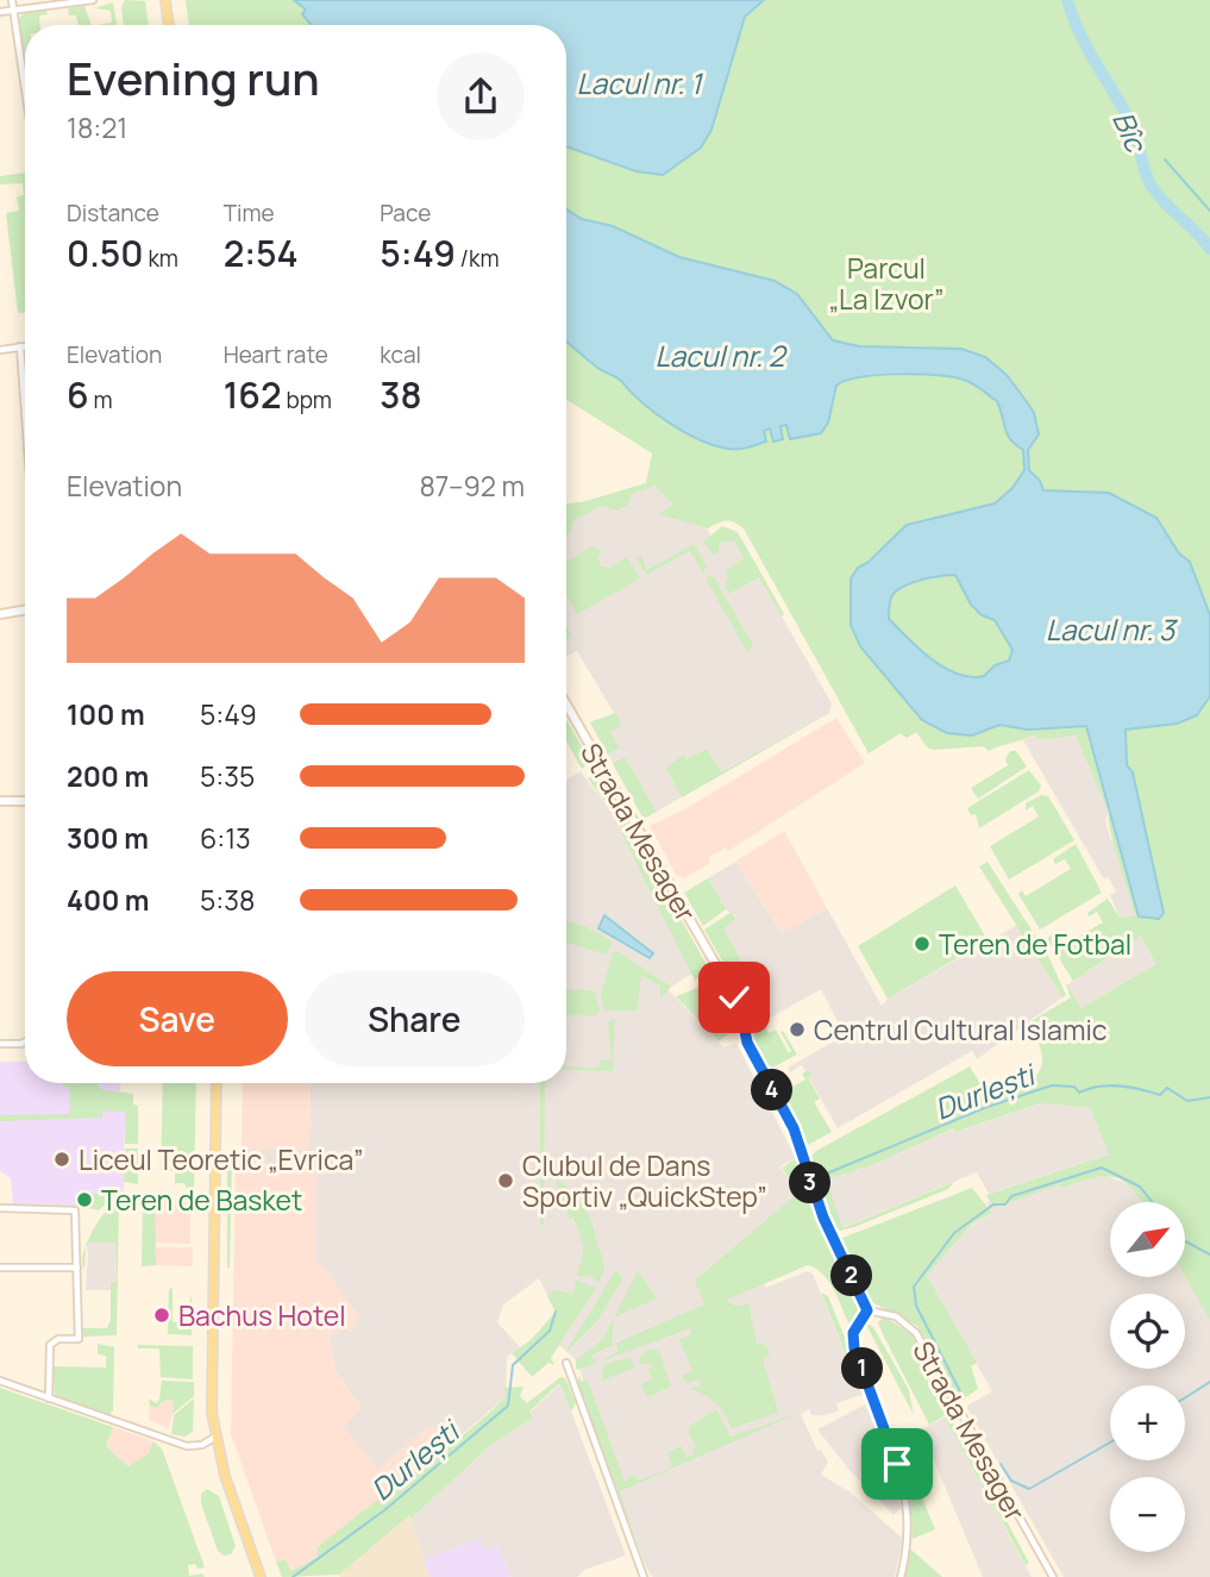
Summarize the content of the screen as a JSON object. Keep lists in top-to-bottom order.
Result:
{
  "streets": {
    "street": ["Strada Mesager"]
  },
  "water": [
    "Lacul nr. 1",
    "Bîc",
    "Lacul nr. 2",
    "Lacul nr. 3",
    "Durlești"
  ],
  "parks": ["Parcul „La Izvor”"],
  "places": [
    "Teren de Fotbal",
    "Centrul Cultural Islamic",
    "Liceul Teoretic „Evrica”",
    "Clubul de Dans Sportiv „QuickStep”",
    "Teren de Basket",
    "Bachus Hotel"
  ],
  "north": "top right",
  "page": {
    "heading": ["Evening run", "18:21"],
    "stats": [
      ["Distance", "0.50 km"],
      ["Time", "2:54"],
      ["Pace", "5:49 /km"],
      ["Elevation", "6 m"],
      ["Heart rate", "162 bpm"],
      ["kcal", "38"]
    ],
    "chart": ["Elevation", "87–92 m"],
    "list": [
      {
        "name": "100 m",
        "note": "5:49"
      },
      {
        "name": "200 m",
        "note": "5:35"
      },
      {
        "name": "300 m",
        "note": "6:13"
      },
      {
        "name": "400 m",
        "note": "5:38"
      }
    ],
    "buttons": ["Save", "Share"],
    "pins": [
      "4",
      "3",
      "2",
      "1"
    ],
    "map_buttons": ["+", "−"]
  }
}
